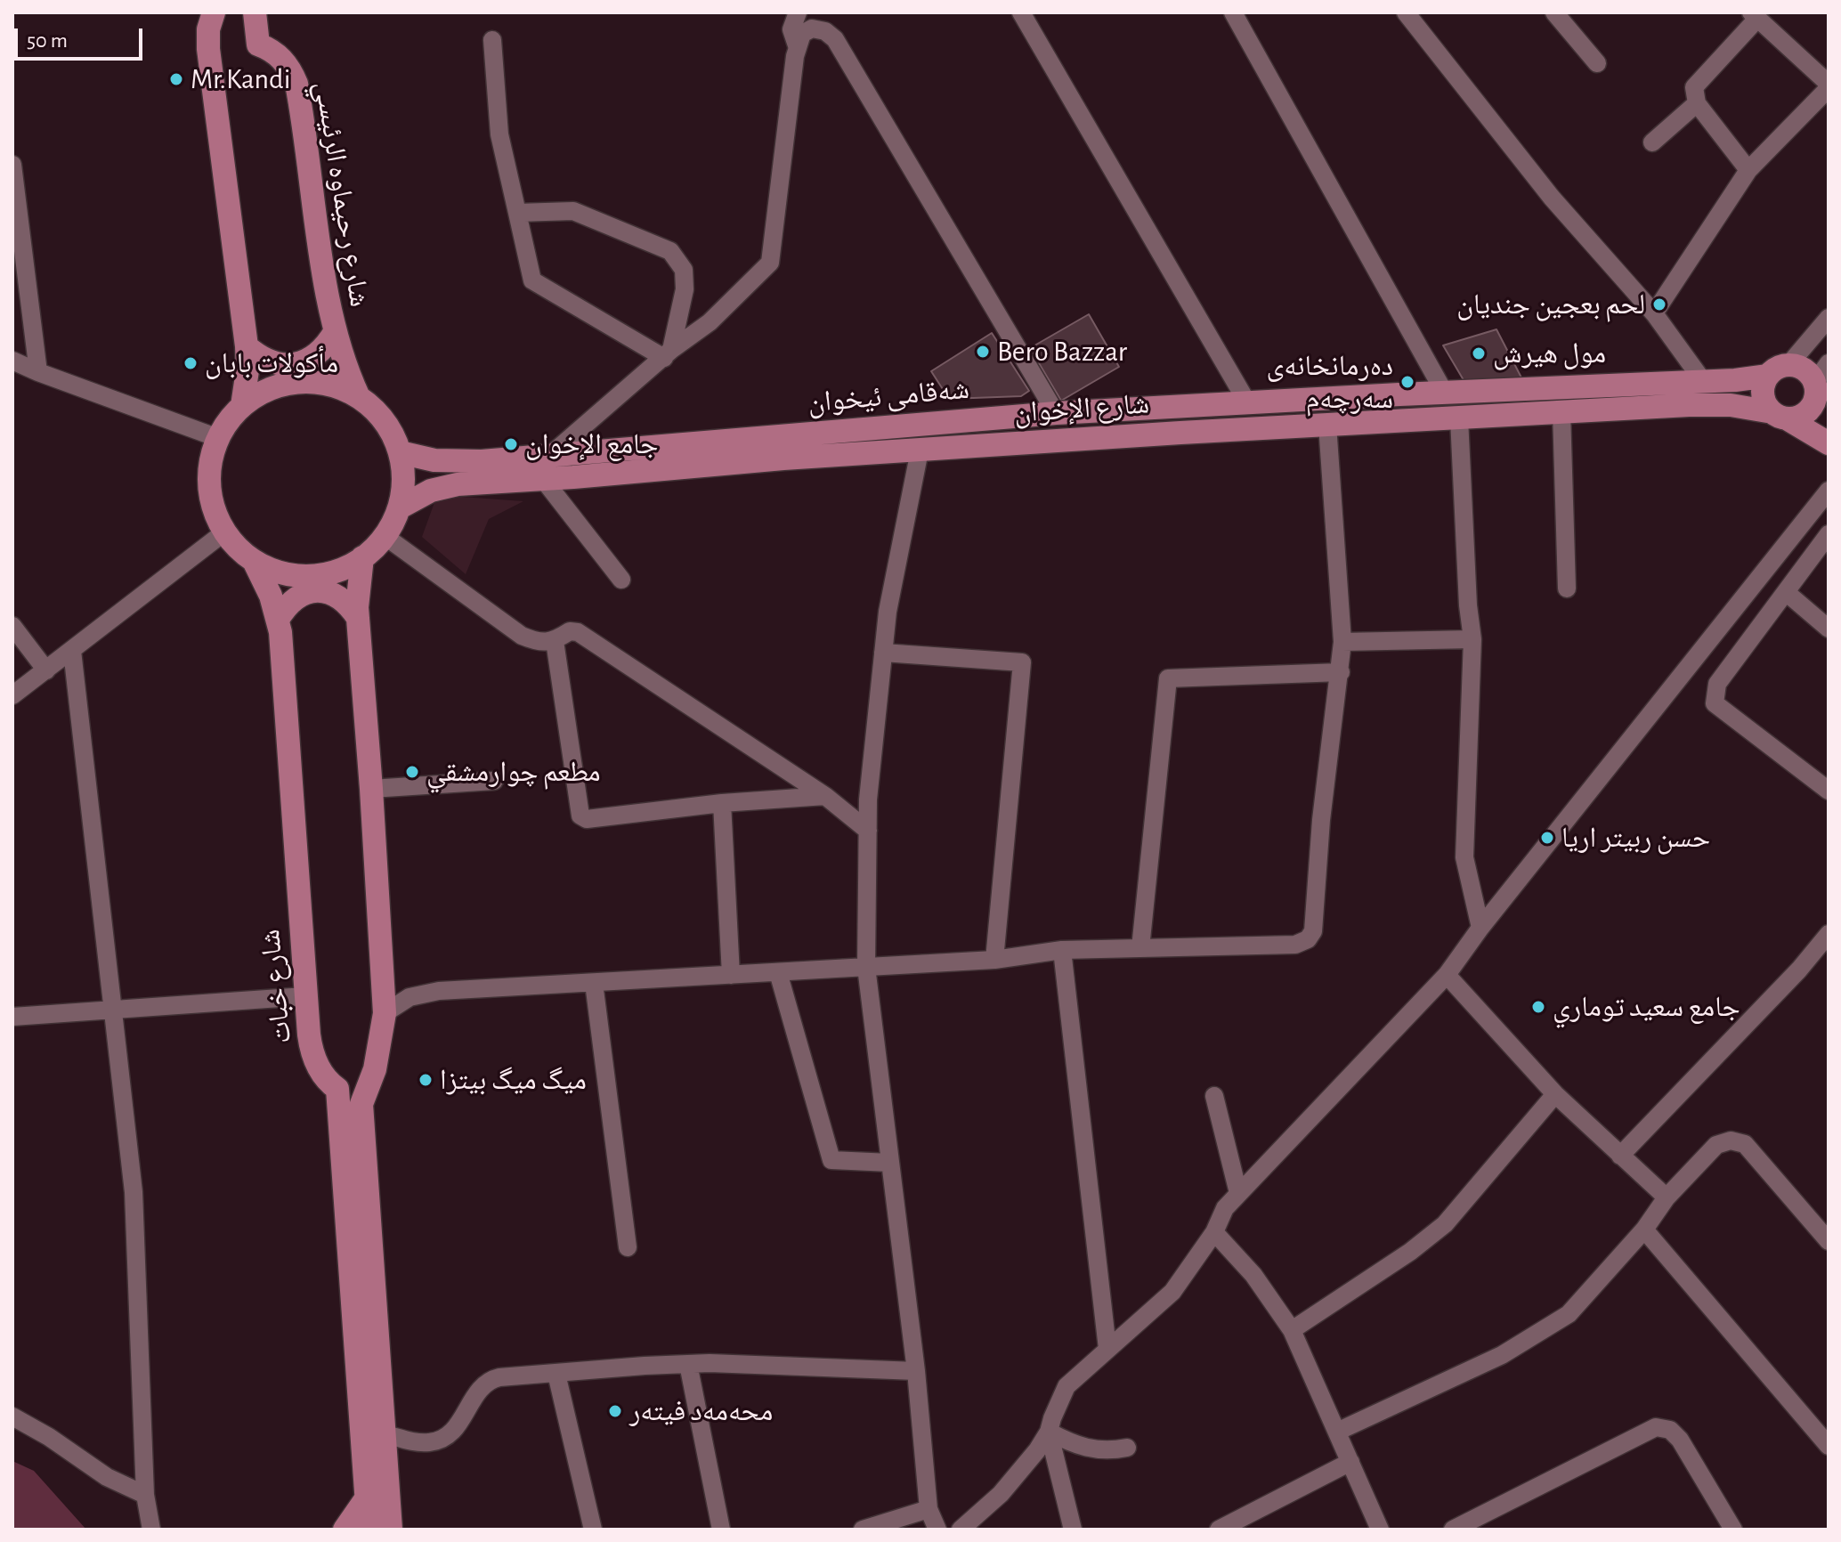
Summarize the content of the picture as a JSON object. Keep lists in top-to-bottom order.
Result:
{
  "streets": {
    "main road": [
      "شارع رحيماوه الرئيسي",
      "شەقامی ئیخوان",
      "شارع الإخوان",
      "شارع خبات"
    ]
  },
  "crossings": [
    ["شارع رحيماوه الرئيسي", "شەقامی ئیخوان"],
    ["شارع رحيماوه الرئيسي", "شارع الإخوان"],
    ["شارع رحيماوه الرئيسي", "شارع خبات"],
    ["شەقامی ئیخوان", "شارع الإخوان"],
    ["شەقامی ئیخوان", "شارع خبات"],
    ["شارع الإخوان", "شارع خبات"]
  ],
  "places": [
    "Mr.Kandi",
    "لحم بعجين جنديان",
    "Bero Bazzar",
    "مول هيرش",
    "مأكولات بابان",
    "دەرمانخانەی سەرچەم",
    "جامع الإخوان",
    "مطعم چوارمشقي",
    "حسن ربيتر اريا",
    "جامع سعيد توماري",
    "ميگ ميگ بيتزا",
    "محەمەد فیتەر"
  ],
  "scale_bar": "50 m"
}
